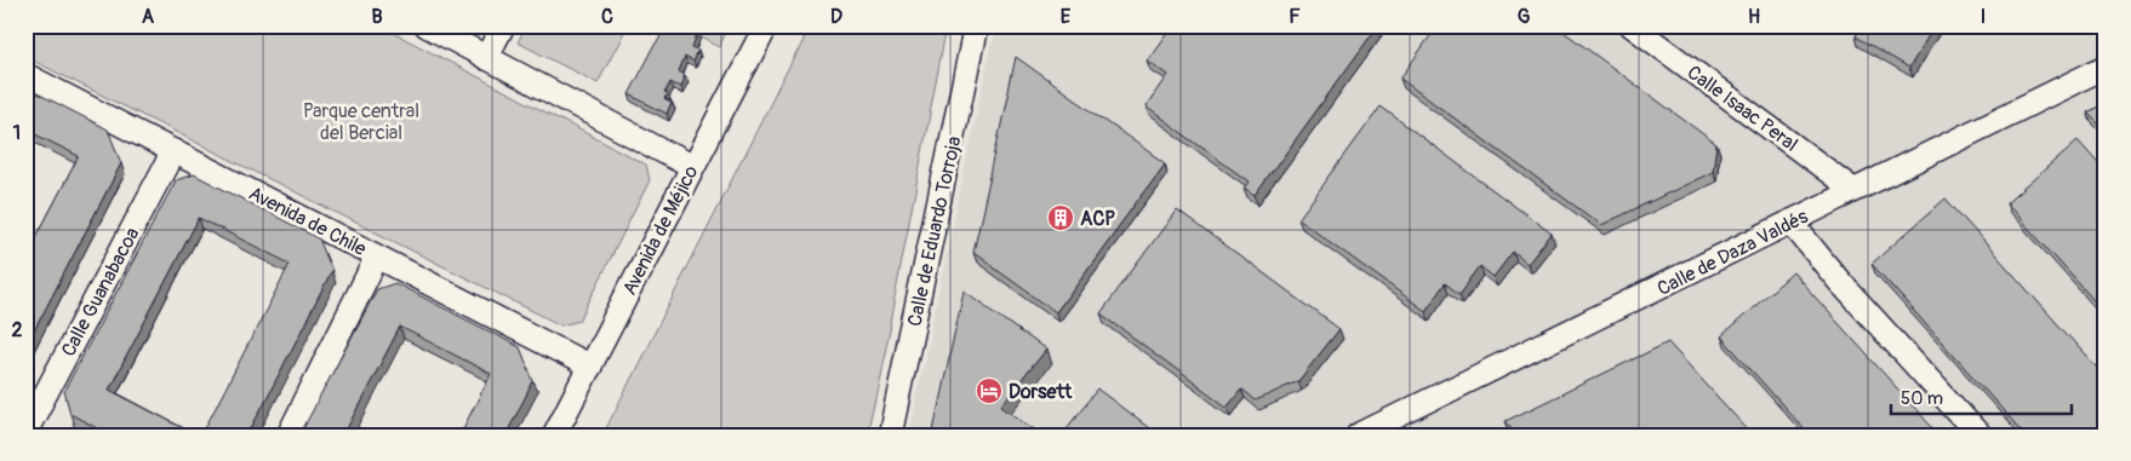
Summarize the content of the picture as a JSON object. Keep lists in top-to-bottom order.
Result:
{
  "streets": {
    "street": [
      "Calle Isaac Peral",
      "Avenida de Chile",
      "Avenida de Méjico",
      "Calle de Eduardo Torroja",
      "Calle de Daza Valdés",
      "Calle Guanabacoa"
    ]
  },
  "crossings": [
    ["Calle Isaac Peral", "Calle de Daza Valdés"],
    ["Avenida de Chile", "Avenida de Méjico"],
    ["Avenida de Chile", "Calle Guanabacoa"]
  ],
  "parks": ["Parque central del Bercial"],
  "places": {
    "building": ["ACP"],
    "hotel": ["Dorsett"]
  },
  "scale_bar": "50 m",
  "grid": {
    "columns": [
      "A",
      "B",
      "C",
      "D",
      "E",
      "F",
      "G",
      "H",
      "I"
    ],
    "rows": ["1", "2"]
  }
}
